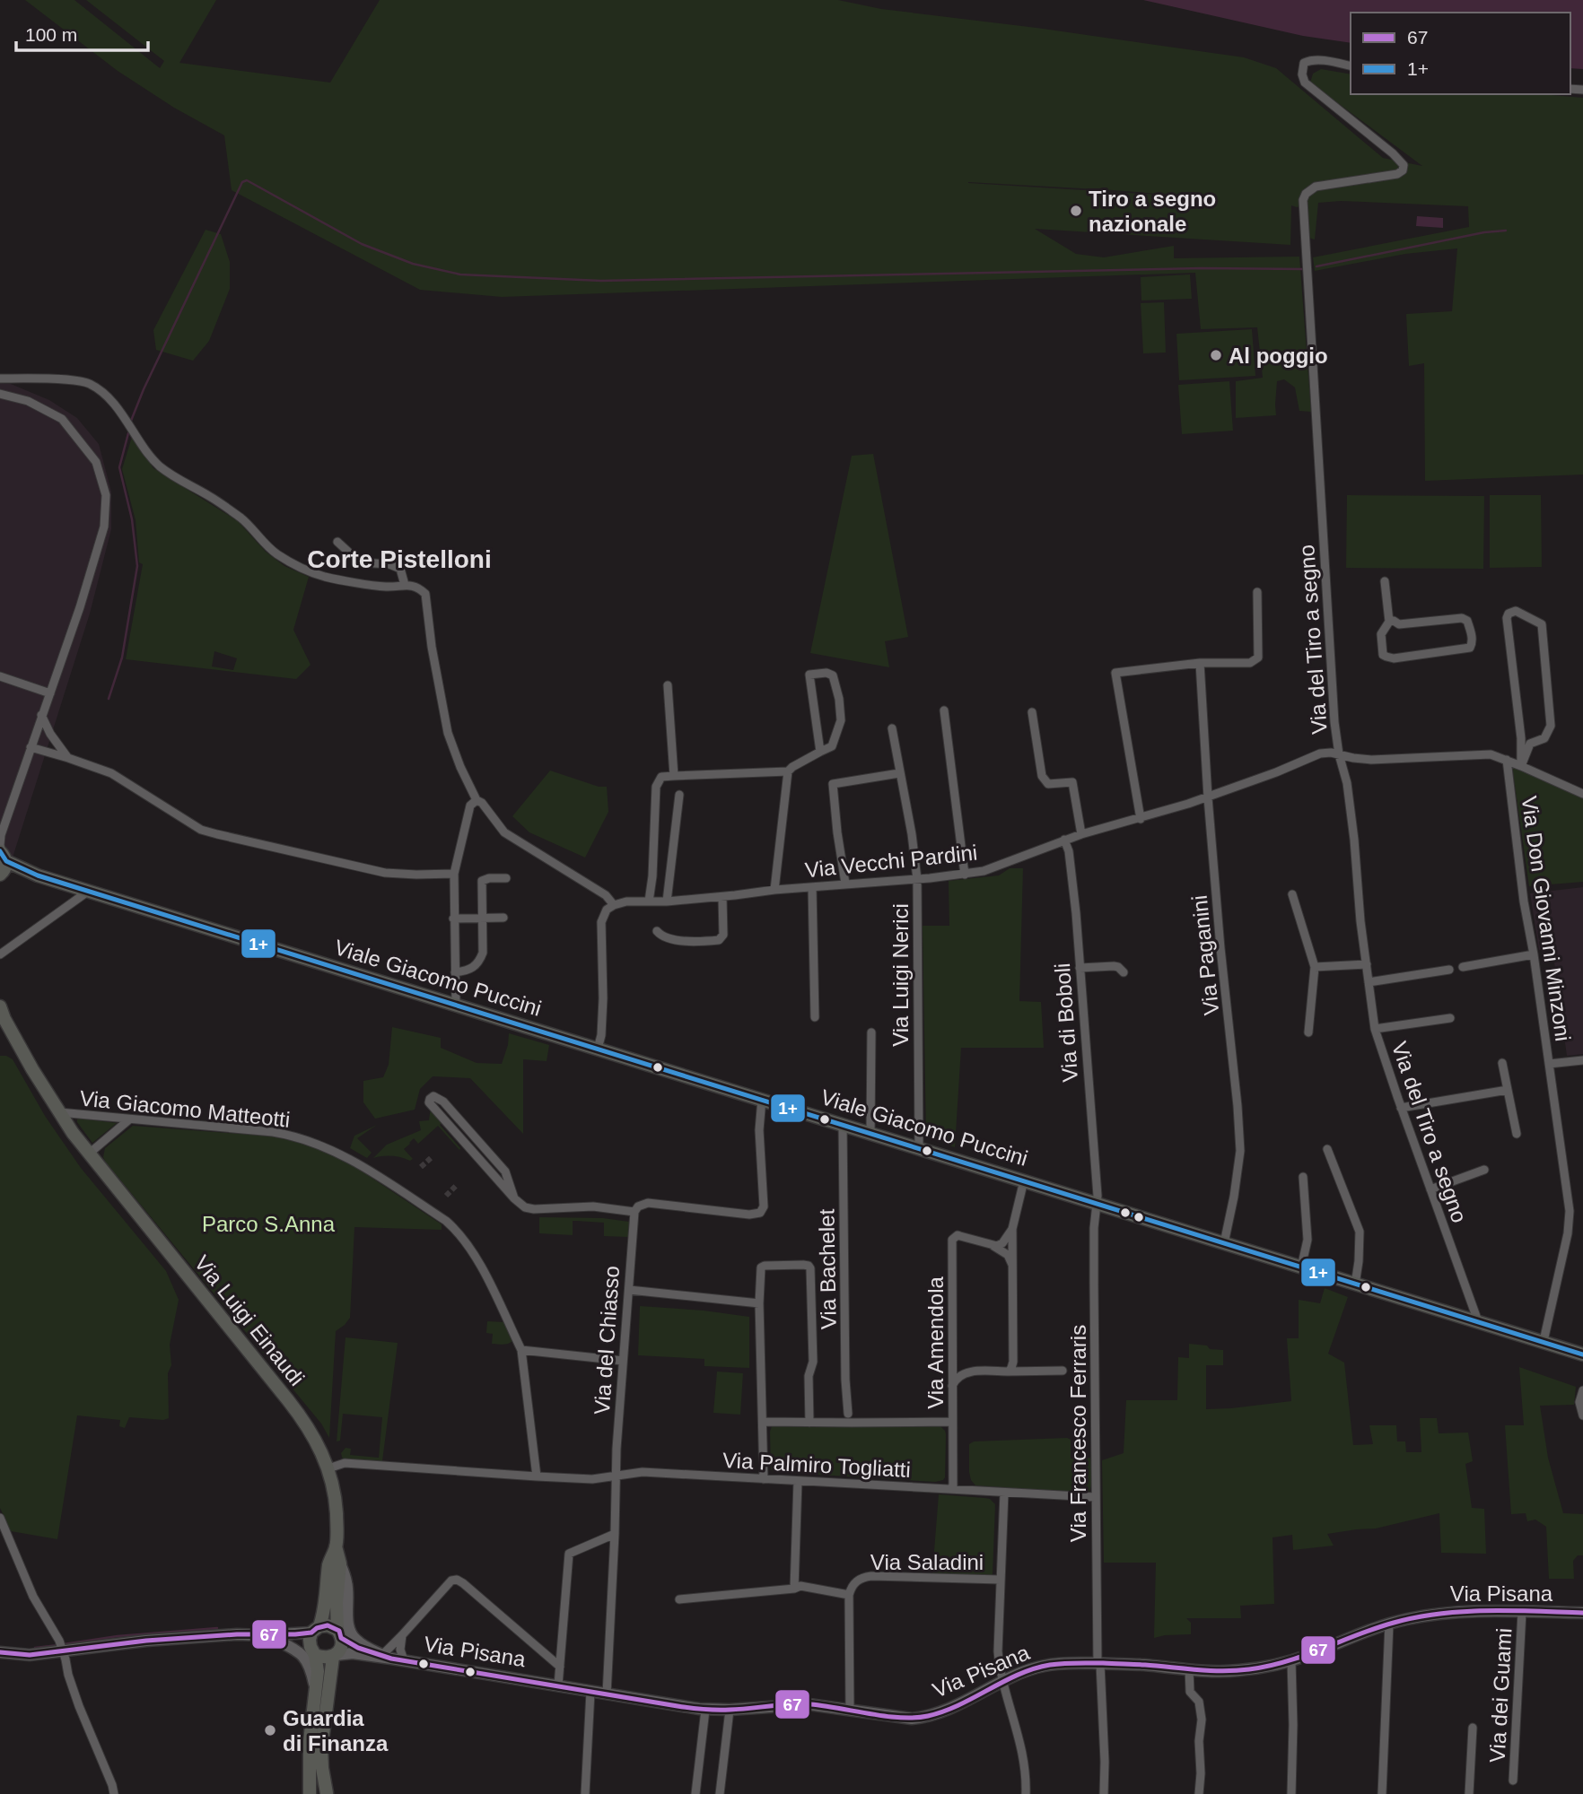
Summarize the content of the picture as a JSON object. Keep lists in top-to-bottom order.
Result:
{
  "streets": {
    "main road": ["Viale Giacomo Puccini", "Via Luigi Einaudi", "Via Pisana"],
    "street": [
      "Via del Tiro a segno",
      "Via Vecchi Pardini",
      "Via Don Giovanni Minzoni",
      "Via Paganini",
      "Via Luigi Nerici",
      "Via di Boboli",
      "Via Giacomo Matteotti",
      "Via Bachelet",
      "Via del Chiasso",
      "Via Amendola",
      "Via Francesco Ferraris",
      "Via Palmiro Togliatti",
      "Via Saladini",
      "Via dei Guami"
    ]
  },
  "crossings": [
    ["Via del Tiro a segno", "Via Vecchi Pardini"],
    ["Via del Tiro a segno", "Viale Giacomo Puccini"],
    ["Via Vecchi Pardini", "Via Don Giovanni Minzoni"],
    ["Via Vecchi Pardini", "Via Paganini"],
    ["Via Vecchi Pardini", "Via Luigi Nerici"],
    ["Via Vecchi Pardini", "Via di Boboli"],
    ["Via Don Giovanni Minzoni", "Viale Giacomo Puccini"],
    ["Via Paganini", "Viale Giacomo Puccini"],
    ["Via Luigi Nerici", "Viale Giacomo Puccini"],
    ["Viale Giacomo Puccini", "Via di Boboli"],
    ["Viale Giacomo Puccini", "Via Bachelet"],
    ["Viale Giacomo Puccini", "Via Francesco Ferraris"],
    ["Via di Boboli", "Via Francesco Ferraris"],
    ["Via Giacomo Matteotti", "Via Luigi Einaudi"],
    ["Via Luigi Einaudi", "Via Palmiro Togliatti"],
    ["Via Luigi Einaudi", "Via Pisana"],
    ["Via del Chiasso", "Via Palmiro Togliatti"],
    ["Via del Chiasso", "Via Pisana"],
    ["Via Amendola", "Via Palmiro Togliatti"],
    ["Via Francesco Ferraris", "Via Palmiro Togliatti"],
    ["Via Francesco Ferraris", "Via Pisana"],
    ["Via Pisana", "Via dei Guami"]
  ],
  "districts": ["Corte Pistelloni"],
  "parks": ["Parco S.Anna"],
  "places": ["Tiro a segno nazionale", "Al poggio", "Guardia di Finanza"],
  "lines": ["transit line 1+", "transit line 67"],
  "legend": ["67", "1+"],
  "scale_bar": "100 m"
}
